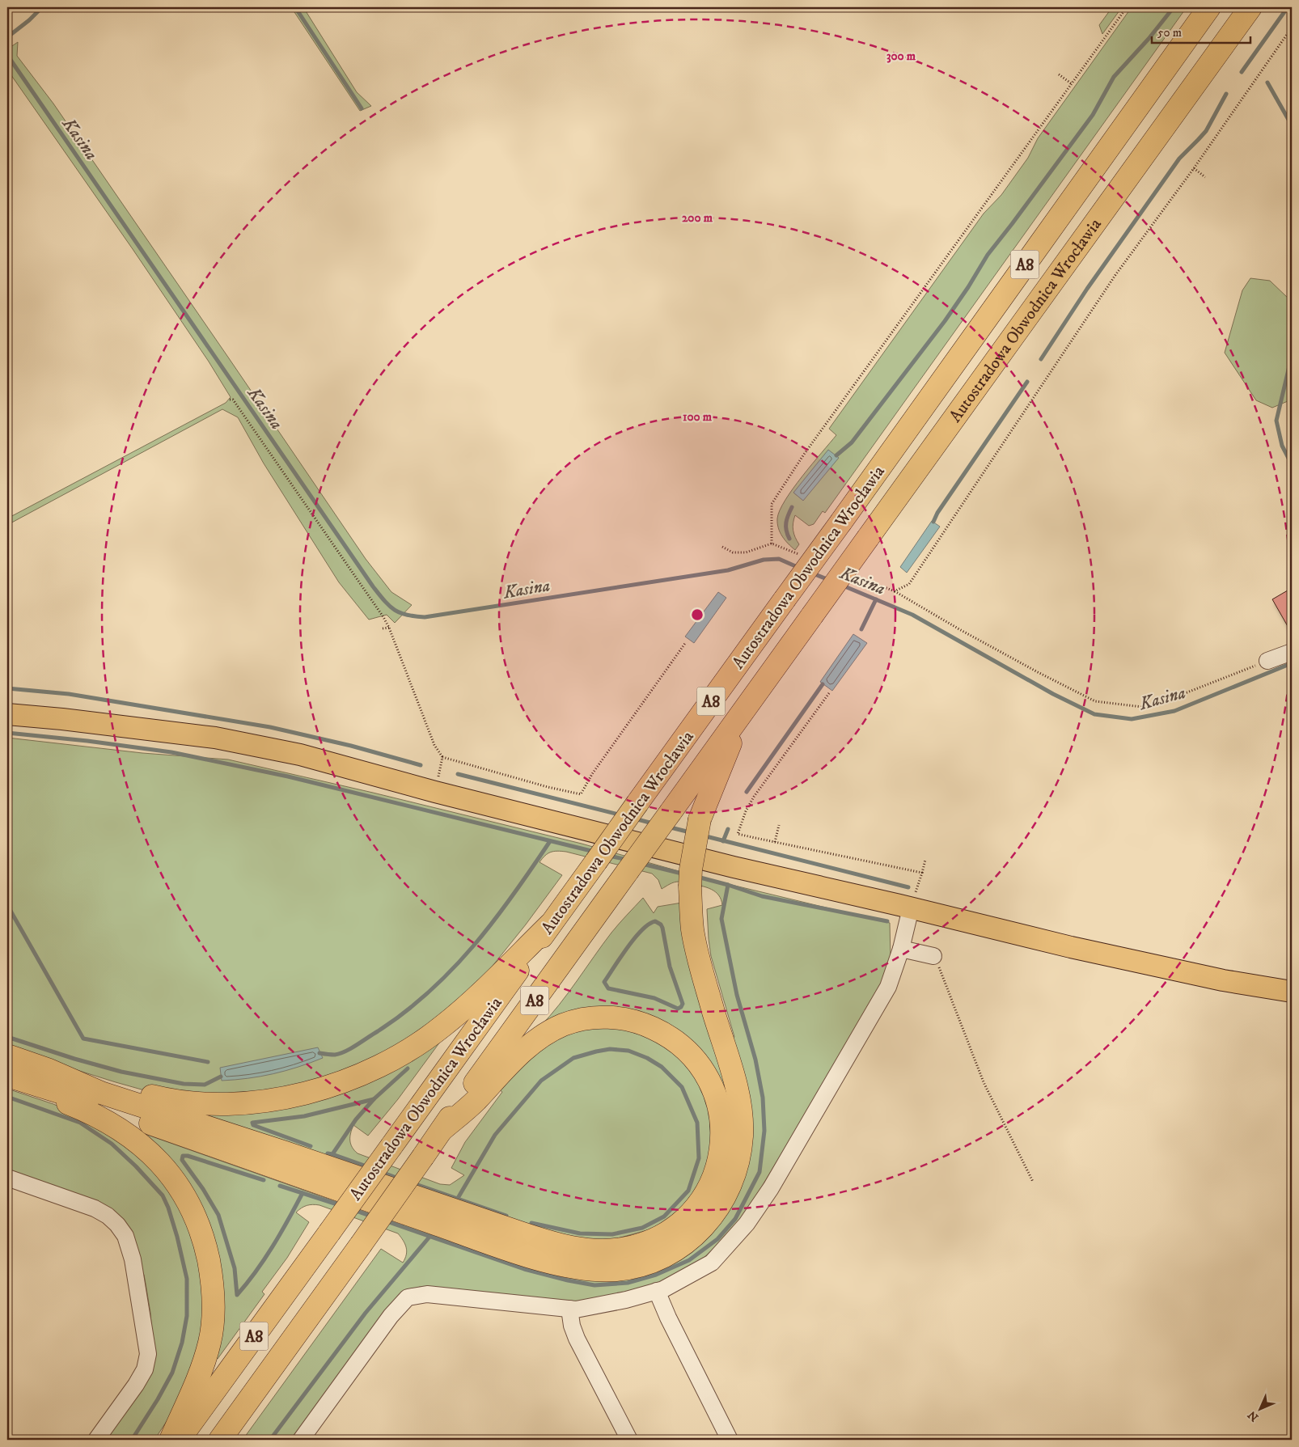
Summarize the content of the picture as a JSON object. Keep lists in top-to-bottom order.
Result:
{
  "streets": {
    "highway": ["A8", "Autostradowa Obwodnica Wrocławia"]
  },
  "water": ["Kasina"],
  "scale_bar": "50 m",
  "north": "bottom left",
  "rings": ["300 m", "200 m", "100 m"]
}
